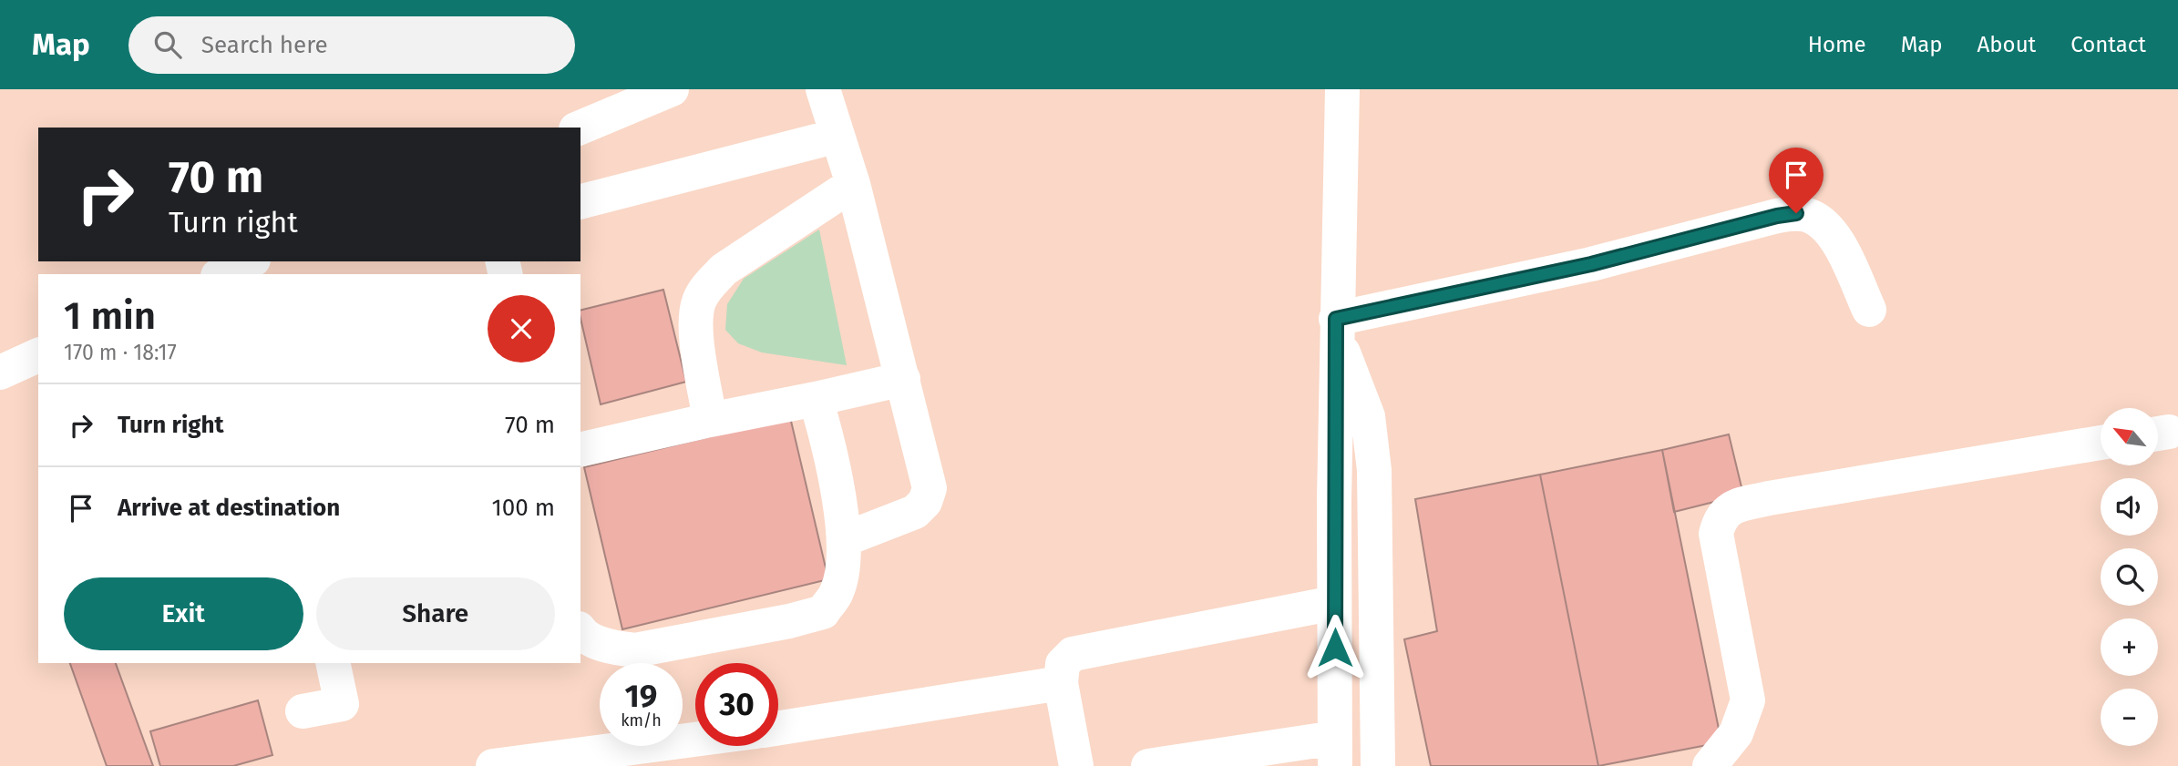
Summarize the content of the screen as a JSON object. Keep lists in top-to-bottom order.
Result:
{
  "north": "top left",
  "page": {
    "header": "Map",
    "search": "Search here",
    "nav": [
      "Home",
      "Map",
      "About",
      "Contact"
    ],
    "turn": ["70 m", "Turn right"],
    "heading": ["1 min", "170 m · 18:17"],
    "list": [
      {
        "name": "Turn right",
        "value": "70 m"
      },
      {
        "name": "Arrive at destination",
        "value": "100 m"
      }
    ],
    "map_buttons": ["+", "−"],
    "buttons": ["Exit", "Share"],
    "speed": "19 km/h",
    "limit": "30"
  }
}
